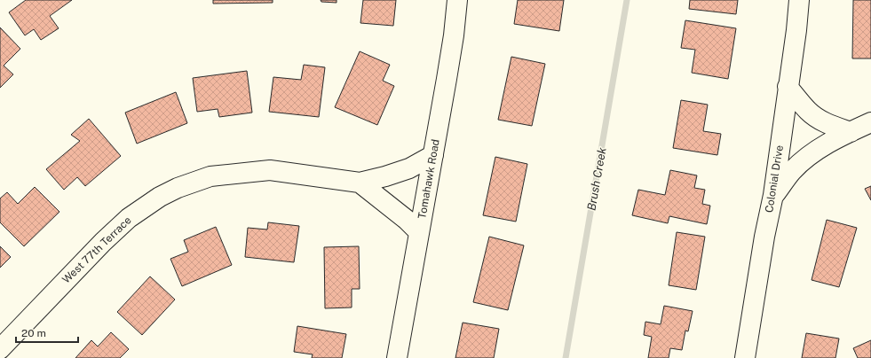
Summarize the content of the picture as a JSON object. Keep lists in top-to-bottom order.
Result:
{
  "streets": {
    "street": ["Tomahawk Road", "Colonial Drive", "West 77th Terrace"]
  },
  "crossings": [
    ["Tomahawk Road", "West 77th Terrace"]
  ],
  "water": ["Brush Creek"],
  "scale_bar": "20 m"
}
